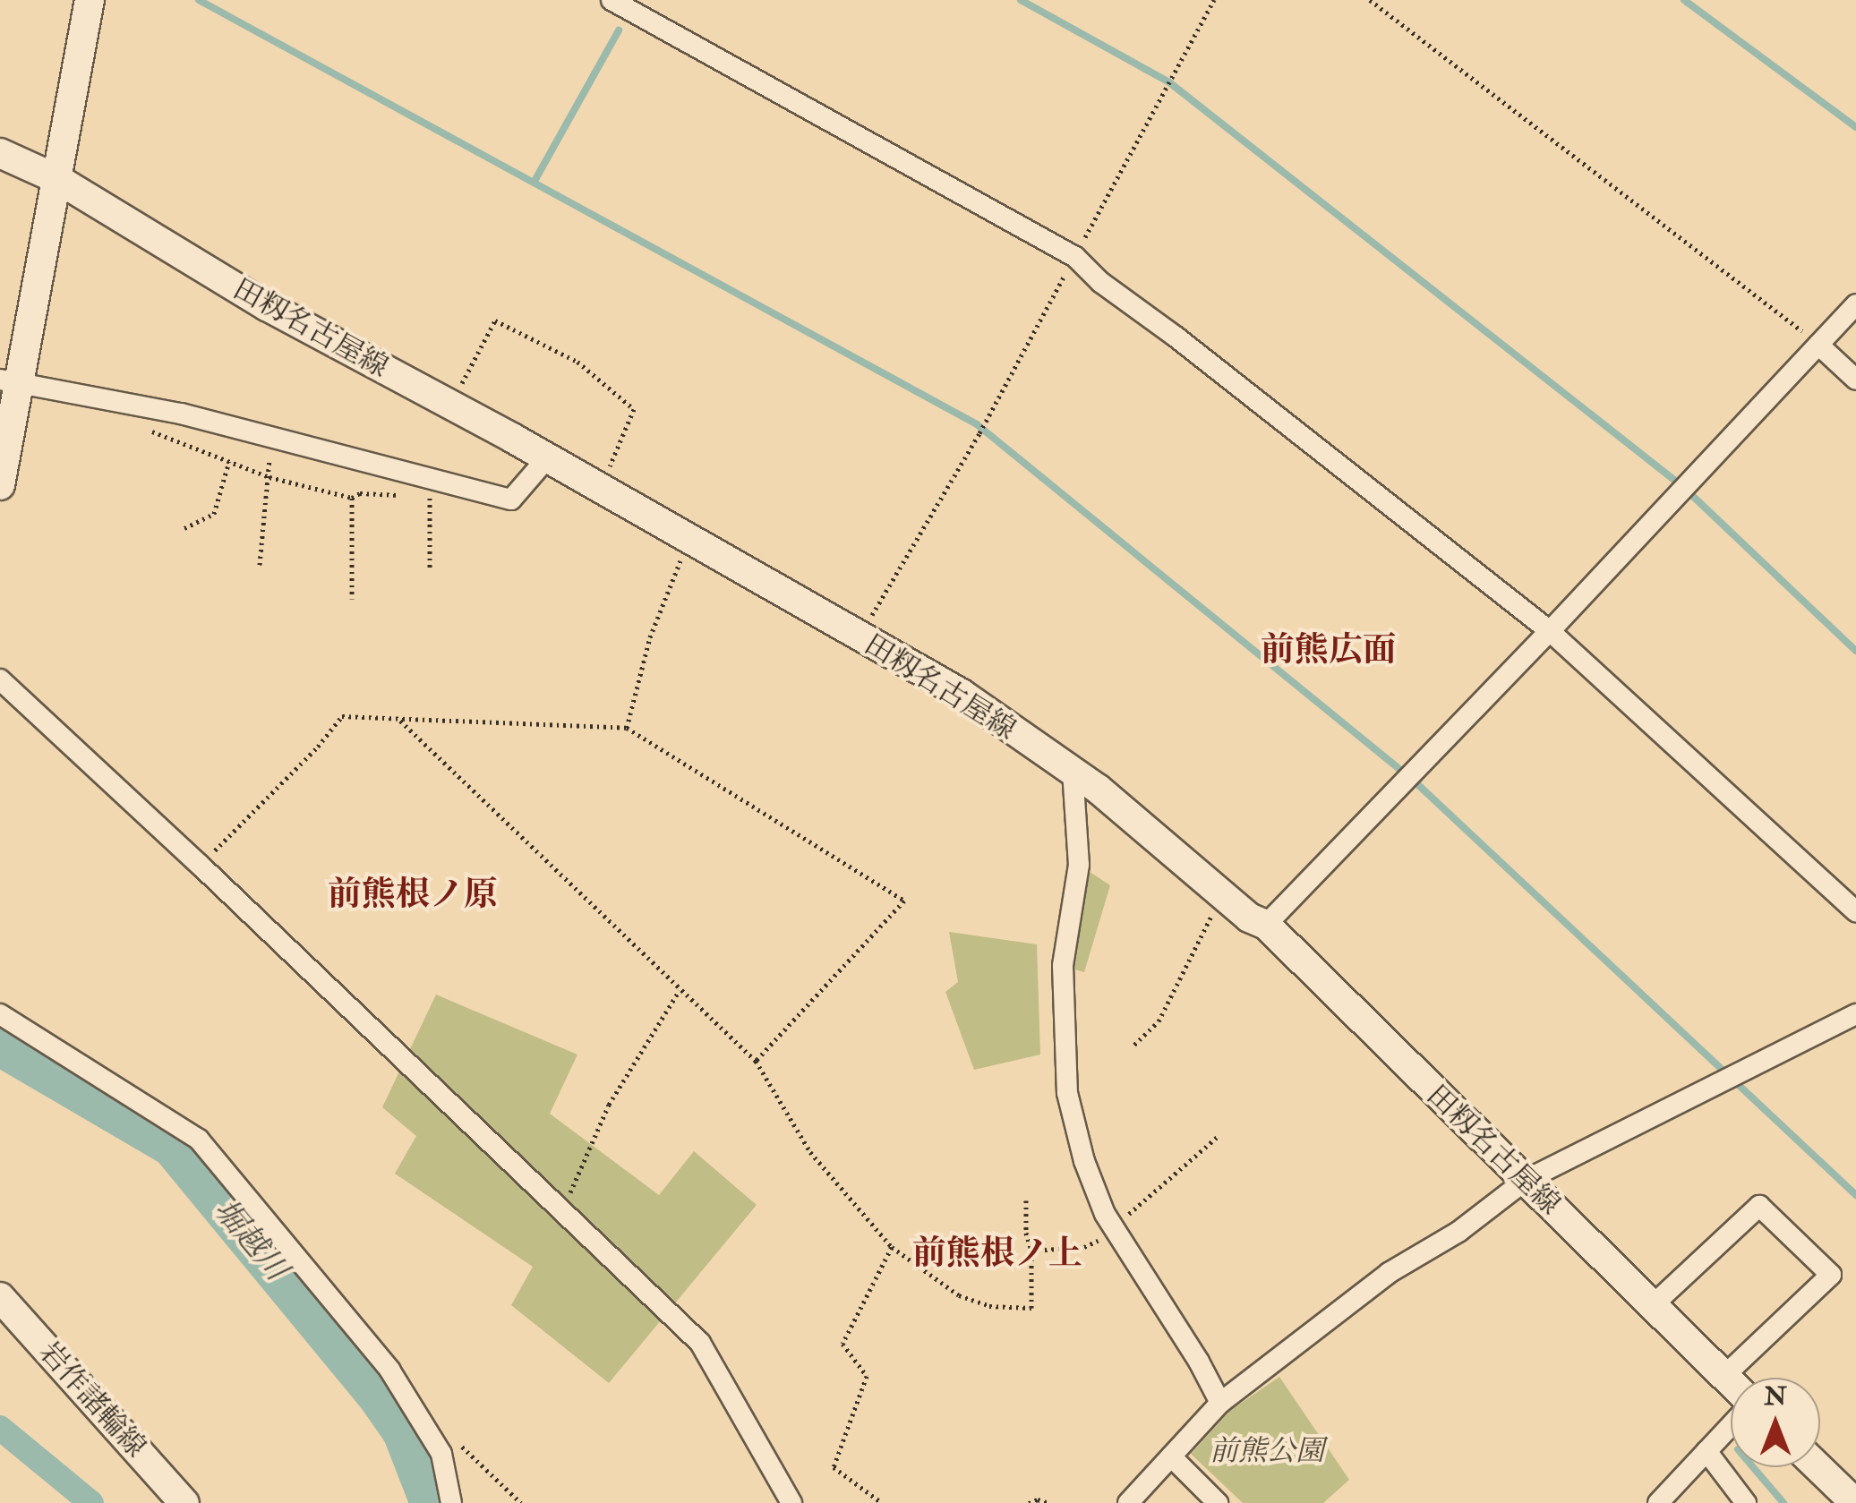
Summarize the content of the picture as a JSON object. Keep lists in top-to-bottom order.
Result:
{
  "streets": {
    "main road": ["田籾名古屋線", "岩作諸輪線"]
  },
  "districts": ["前熊広面", "前熊根ノ原", "前熊根ノ上"],
  "water": ["堀越川"],
  "parks": ["前熊公園"],
  "north": "top"
}
